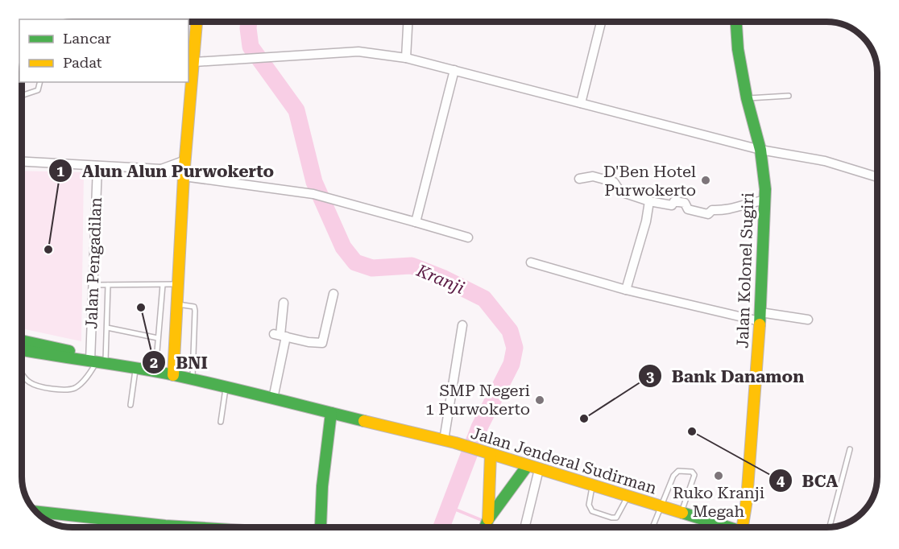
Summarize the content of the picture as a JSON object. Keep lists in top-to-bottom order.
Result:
{
  "streets": {
    "street": ["Jalan Pengadilan", "Jalan Kolonel Sugiri", "Jalan Jenderal Sudirman"]
  },
  "crossings": [
    ["Jalan Pengadilan", "Jalan Jenderal Sudirman"]
  ],
  "water": ["Kranji"],
  "places": [
    "D'Ben Hotel Purwokerto",
    "Alun Alun Purwokerto",
    "BNI",
    "SMP Negeri 1 Purwokerto",
    "Bank Danamon",
    "BCA",
    "Ruko Kranji Megah"
  ],
  "legend": ["Lancar", "Padat"]
}
